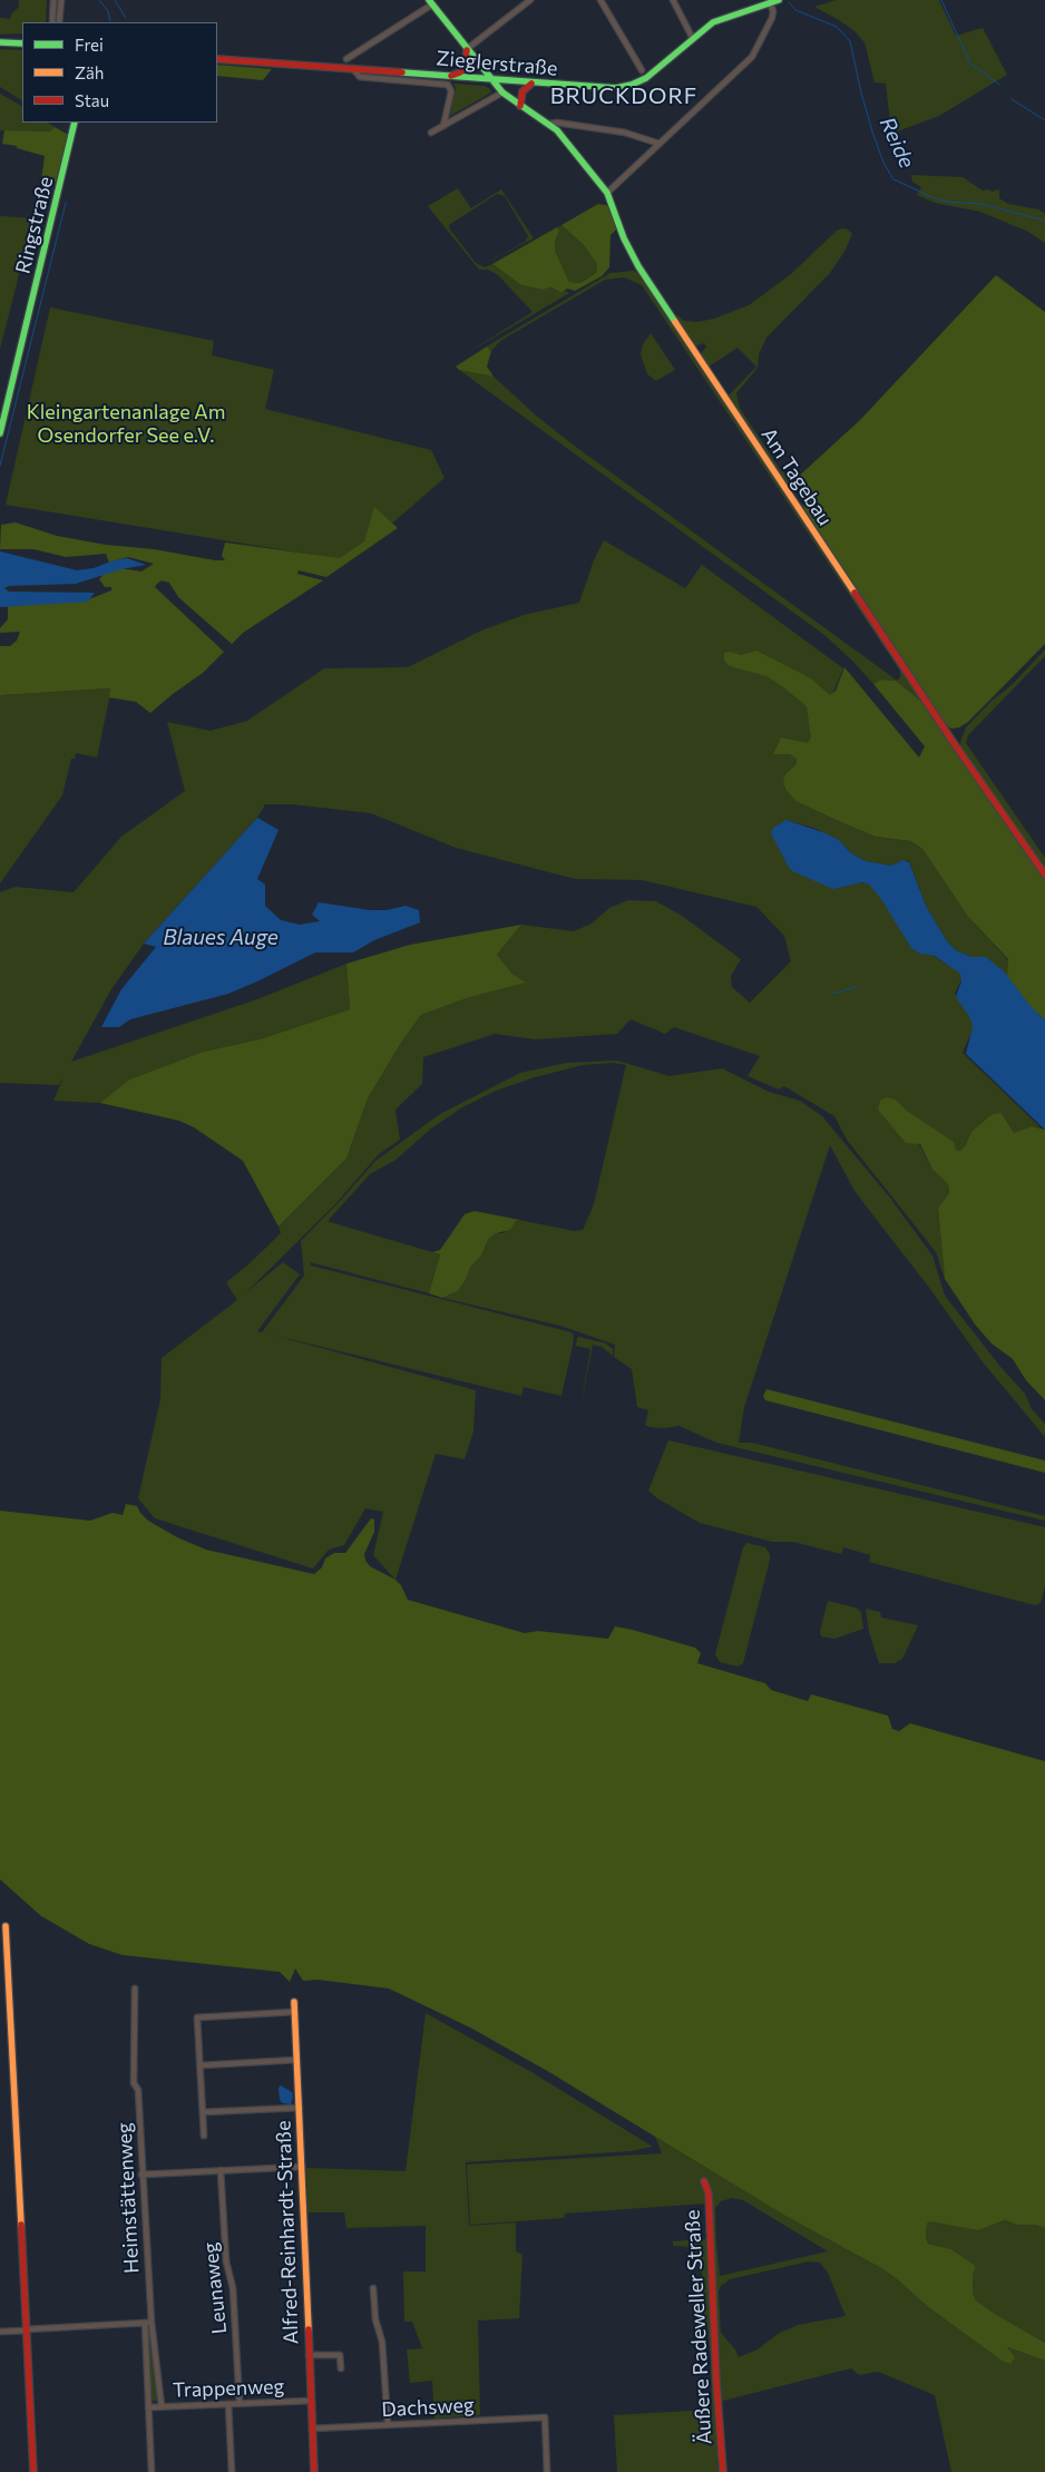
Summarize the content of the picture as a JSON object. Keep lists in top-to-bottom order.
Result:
{
  "streets": {
    "street": [
      "Zieglerstraße",
      "Ringstraße",
      "Am Tagebau",
      "Heimstättenweg",
      "Alfred-Reinhardt-Straße",
      "Leunaweg",
      "Äußere Radeweller Straße",
      "Trappenweg",
      "Dachsweg"
    ]
  },
  "crossings": [
    ["Zieglerstraße", "Am Tagebau"],
    ["Heimstättenweg", "Trappenweg"],
    ["Alfred-Reinhardt-Straße", "Trappenweg"],
    ["Alfred-Reinhardt-Straße", "Dachsweg"],
    ["Leunaweg", "Trappenweg"]
  ],
  "districts": ["BRUCKDORF"],
  "water": ["Reide", "Blaues Auge"],
  "parks": ["Kleingartenanlage Am Osendorfer See e.V."],
  "legend": ["Frei", "Zäh", "Stau"]
}
